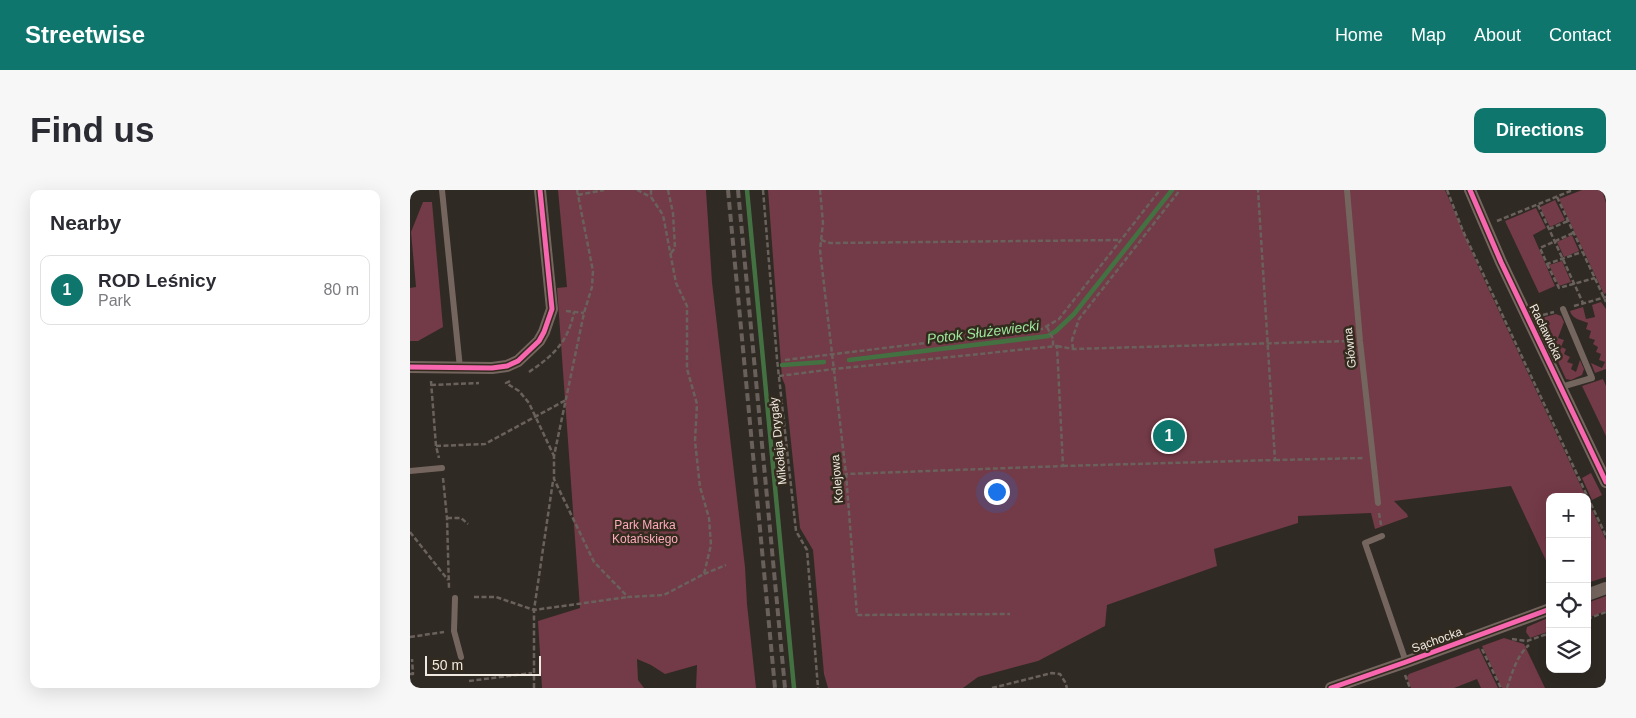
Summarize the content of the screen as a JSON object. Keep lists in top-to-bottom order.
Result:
{
  "streets": {
    "street": ["Racławicka", "Sąchocka"],
    "lane": ["Główna"],
    "path": ["Mikołaja Drygały", "Kolejowa"]
  },
  "water": ["Potok Służewiecki"],
  "parks": ["Park Marka Kotańskiego"],
  "scale_bar": "50 m",
  "page": {
    "header": "Streetwise",
    "nav": [
      "Home",
      "Map",
      "About",
      "Contact"
    ],
    "buttons": "Directions",
    "title": "Find us",
    "heading": "Nearby",
    "list": [
      {
        "mark": "1",
        "name": "ROD Leśnicy",
        "note": "Park",
        "value": "80 m"
      }
    ],
    "pins": "1",
    "map_buttons": ["+", "−"],
    "scale": "50 m"
  }
}
